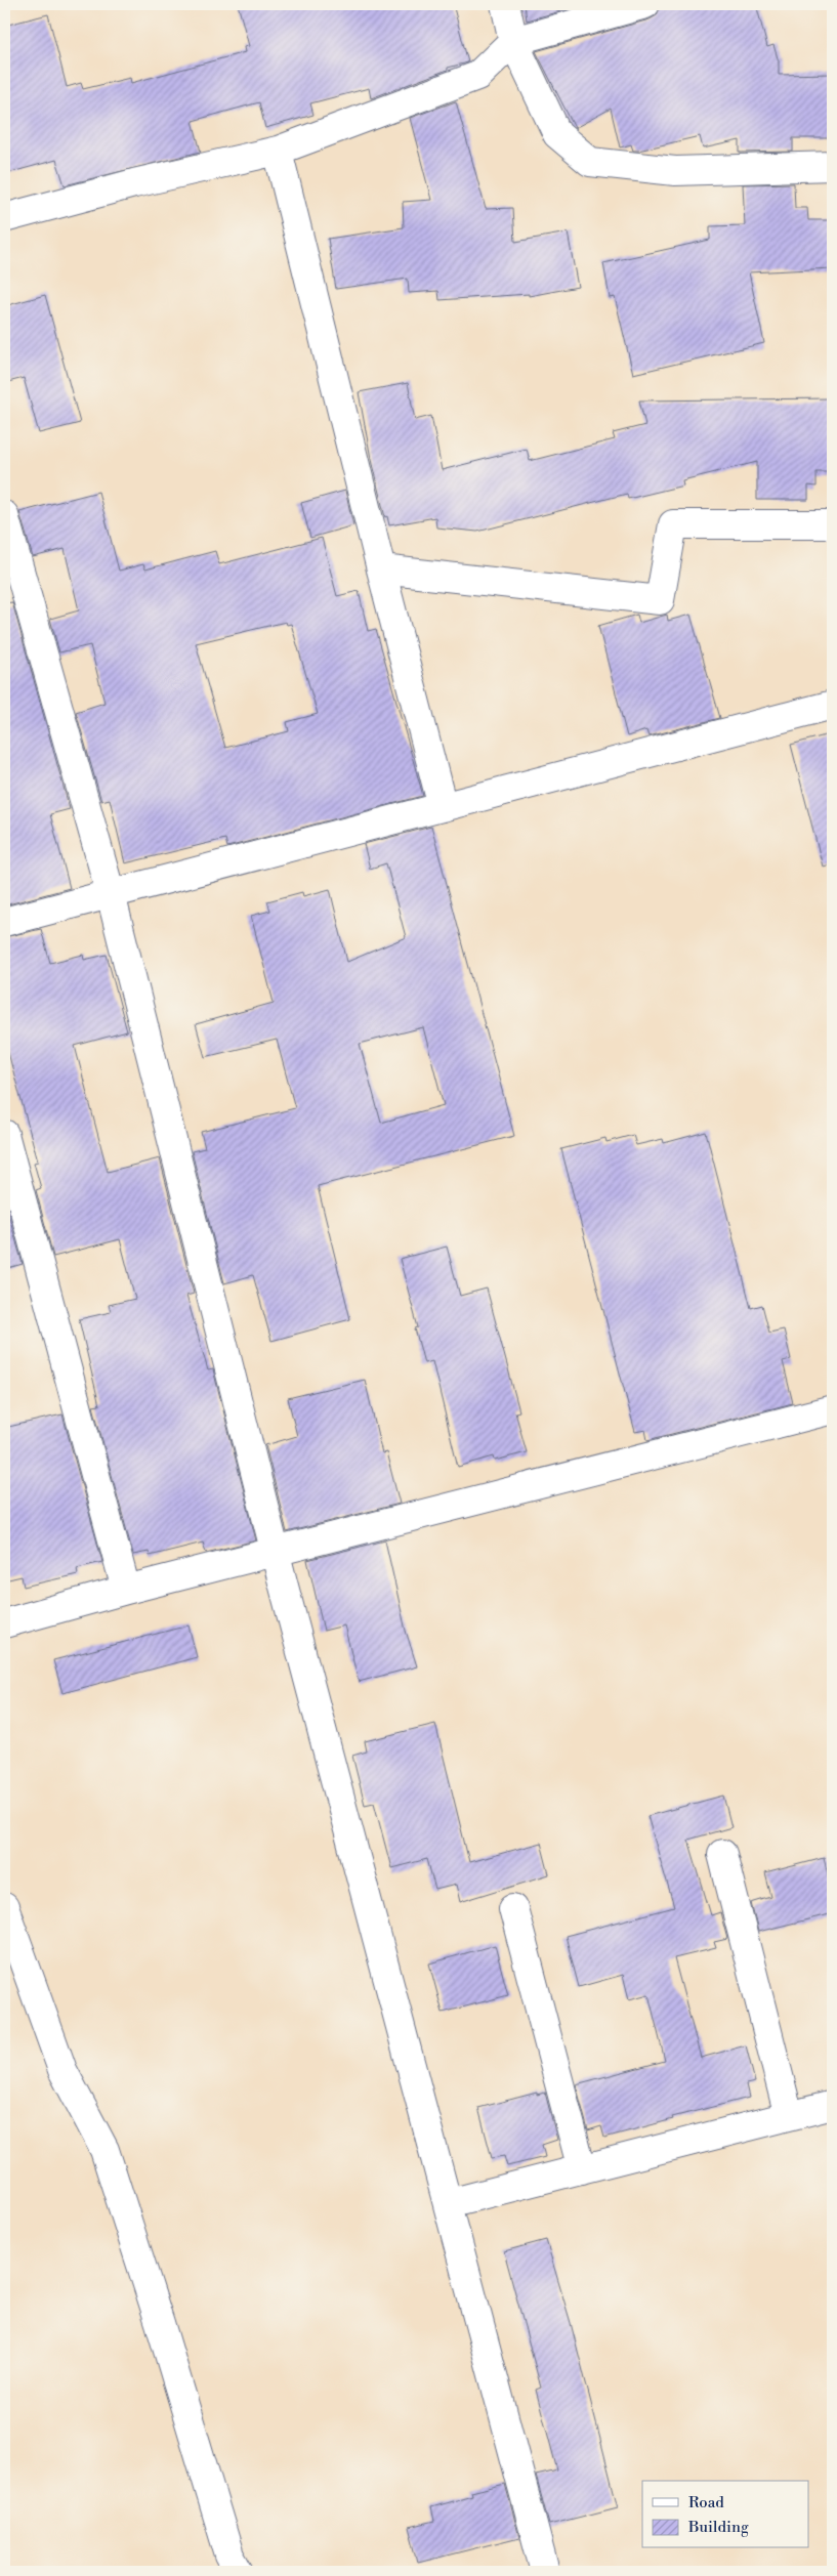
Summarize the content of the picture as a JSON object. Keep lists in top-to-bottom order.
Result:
{
  "legend": ["Road", "Building"]
}
